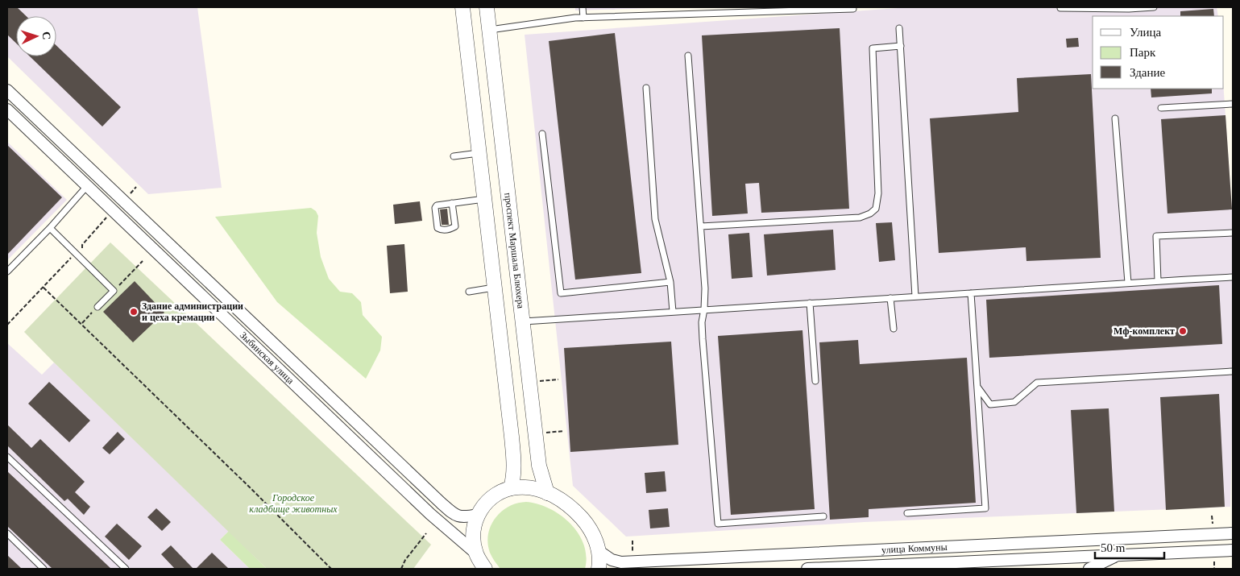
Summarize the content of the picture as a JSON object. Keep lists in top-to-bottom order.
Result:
{
  "streets": {
    "street": ["проспект Маршала Блюхера", "Зыбинская улица", "улица Коммуны"]
  },
  "parks": ["Городское кладбище животных"],
  "places": ["Здание администрации и цеха кремации", "Мф-комплект"],
  "legend": ["Улица", "Парк", "Здание"],
  "scale_bar": "50 m",
  "north": "right"
}
